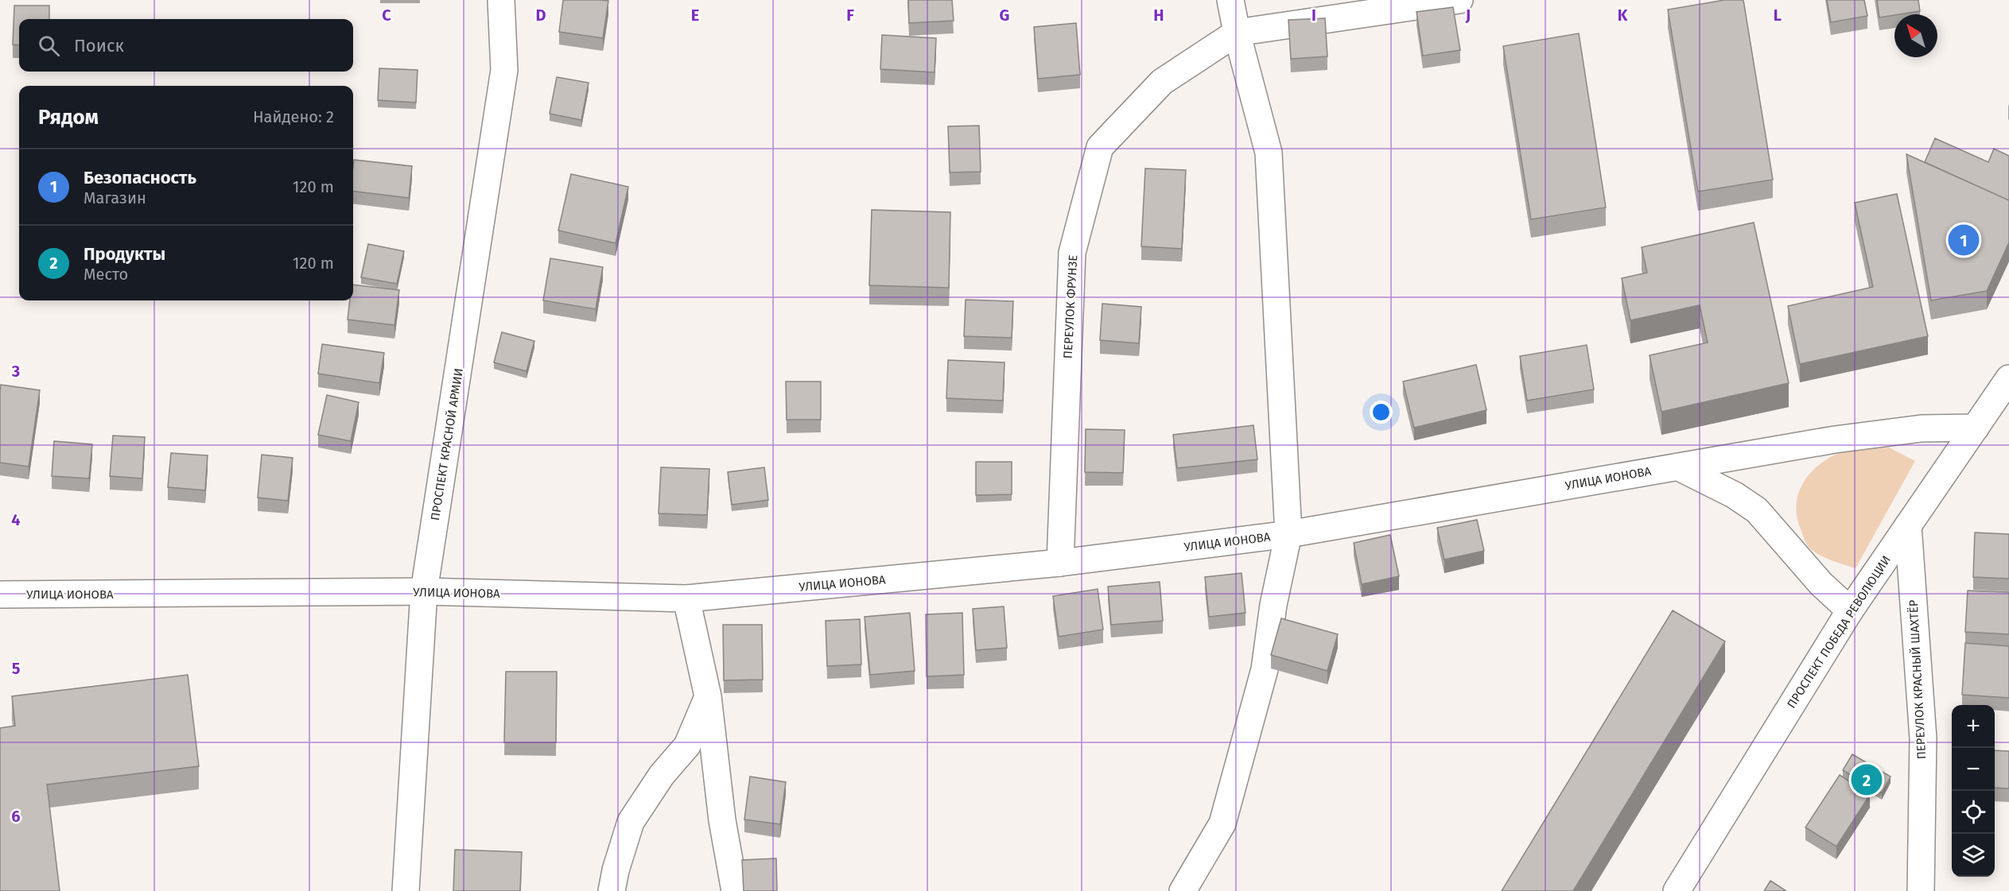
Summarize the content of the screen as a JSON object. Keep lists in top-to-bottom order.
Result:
{
  "streets": {
    "street": [
      "ПЕРЕУЛОК ФРУНЗЕ",
      "ПРОСПЕКТ КРАСНОЙ АРМИИ",
      "УЛИЦА ИОНОВА",
      "ПРОСПЕКТ ПОБЕДА РЕВОЛЮЦИИ",
      "ПЕРЕУЛОК КРАСНЫЙ ШАХТЁР"
    ]
  },
  "crossings": [
    ["ПЕРЕУЛОК ФРУНЗЕ", "УЛИЦА ИОНОВА"],
    ["ПРОСПЕКТ КРАСНОЙ АРМИИ", "УЛИЦА ИОНОВА"],
    ["УЛИЦА ИОНОВА", "ПРОСПЕКТ ПОБЕДА РЕВОЛЮЦИИ"],
    ["ПРОСПЕКТ ПОБЕДА РЕВОЛЮЦИИ", "ПЕРЕУЛОК КРАСНЫЙ ШАХТЁР"]
  ],
  "north": "top left",
  "page": {
    "search": "Поиск",
    "heading": ["Рядом", "Найдено: 2"],
    "list": [
      {
        "mark": "1",
        "name": "Безопасность",
        "note": "Магазин",
        "value": "120 m"
      },
      {
        "mark": "2",
        "name": "Продукты",
        "note": "Место",
        "value": "120 m"
      }
    ],
    "pins": ["1", "2"],
    "map_buttons": ["+", "−"]
  },
  "grid": {
    "columns": [
      "C",
      "D",
      "E",
      "F",
      "G",
      "H",
      "I",
      "J",
      "K",
      "L"
    ],
    "rows": [
      "3",
      "4",
      "5",
      "6"
    ]
  }
}
